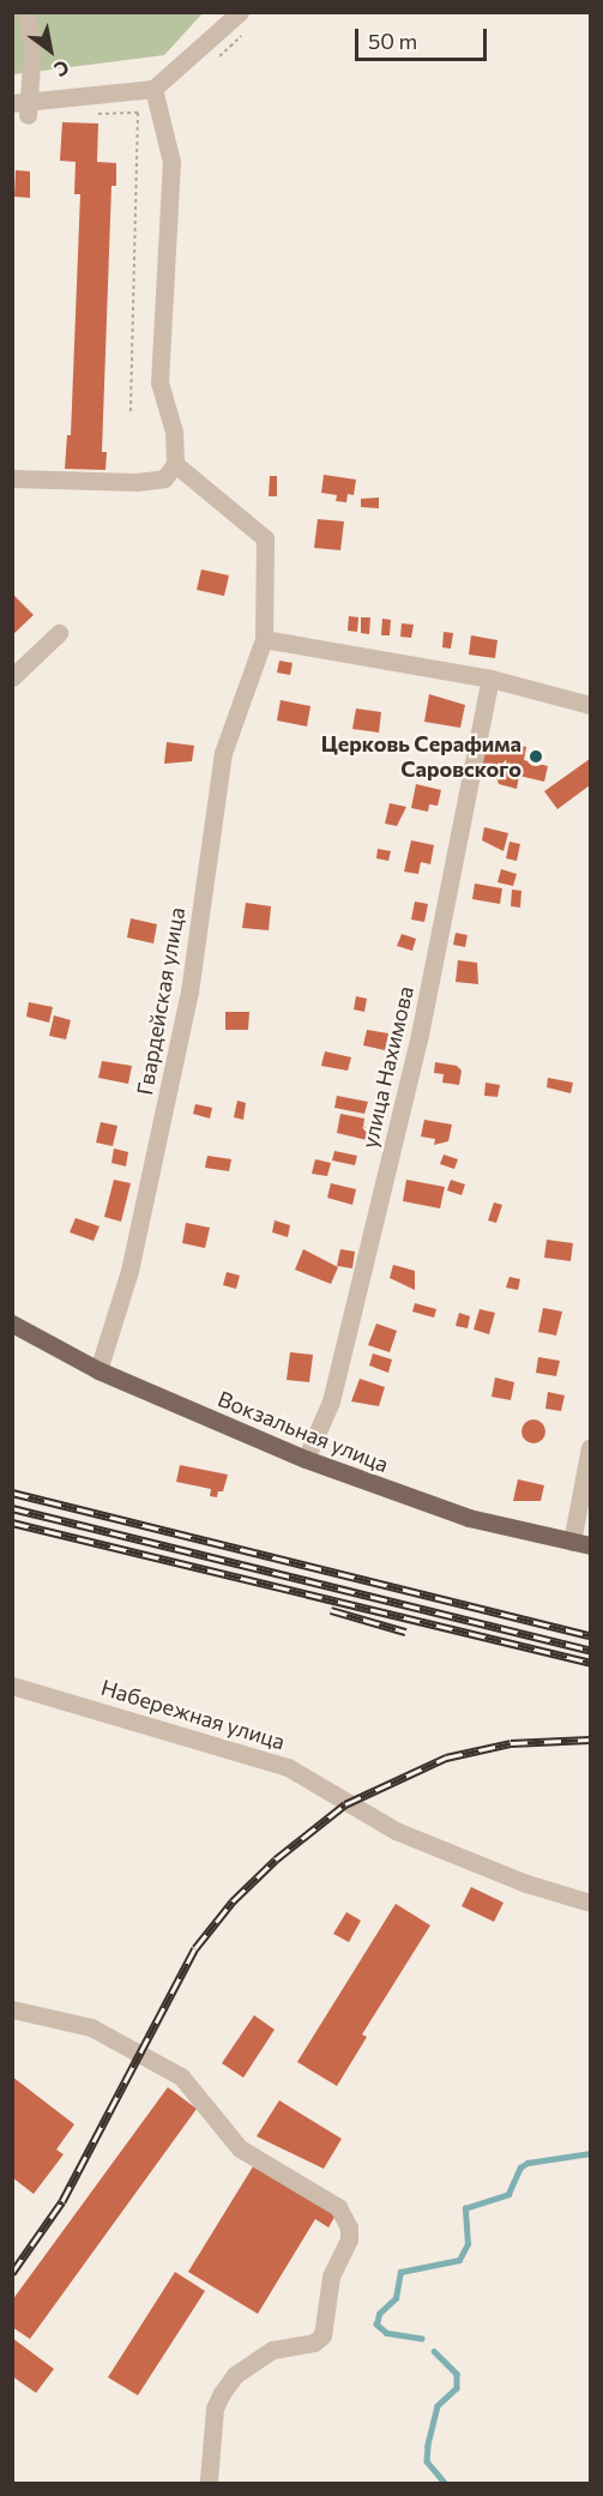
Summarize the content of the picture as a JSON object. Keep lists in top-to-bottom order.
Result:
{
  "streets": {
    "main road": ["Вокзальная улица"],
    "street": ["Гвардейская улица", "улица Нахимова", "Набережная улица"]
  },
  "crossings": [
    ["Гвардейская улица", "Вокзальная улица"],
    ["улица Нахимова", "Вокзальная улица"]
  ],
  "places": ["Церковь Серафима Саровского"],
  "scale_bar": "50 m",
  "north": "bottom right"
}
